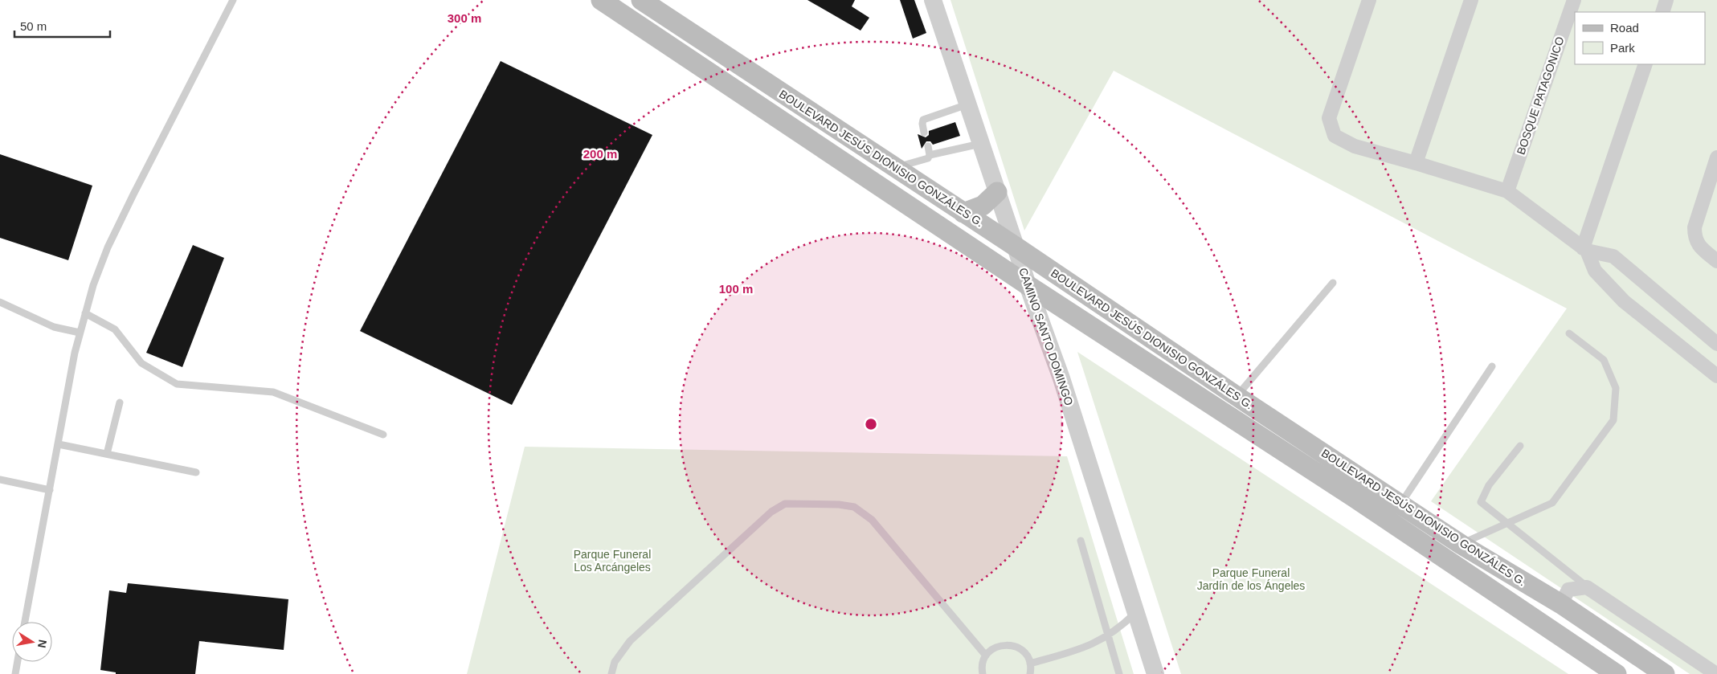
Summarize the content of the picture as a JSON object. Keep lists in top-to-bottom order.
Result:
{
  "streets": {
    "main road": ["BOULEVARD JESÚS DIONISIO GONZÁLES G."],
    "street": ["BOSQUE PATAGONICO", "CAMINO SANTO DOMINGO"]
  },
  "crossings": [
    ["BOULEVARD JESÚS DIONISIO GONZÁLES G.", "CAMINO SANTO DOMINGO"]
  ],
  "parks": ["Parque Funeral Los Arcángeles", "Parque Funeral Jardín de los Ángeles"],
  "legend": ["Road", "Park"],
  "scale_bar": "50 m",
  "north": "right",
  "rings": ["300 m", "200 m", "100 m"]
}
